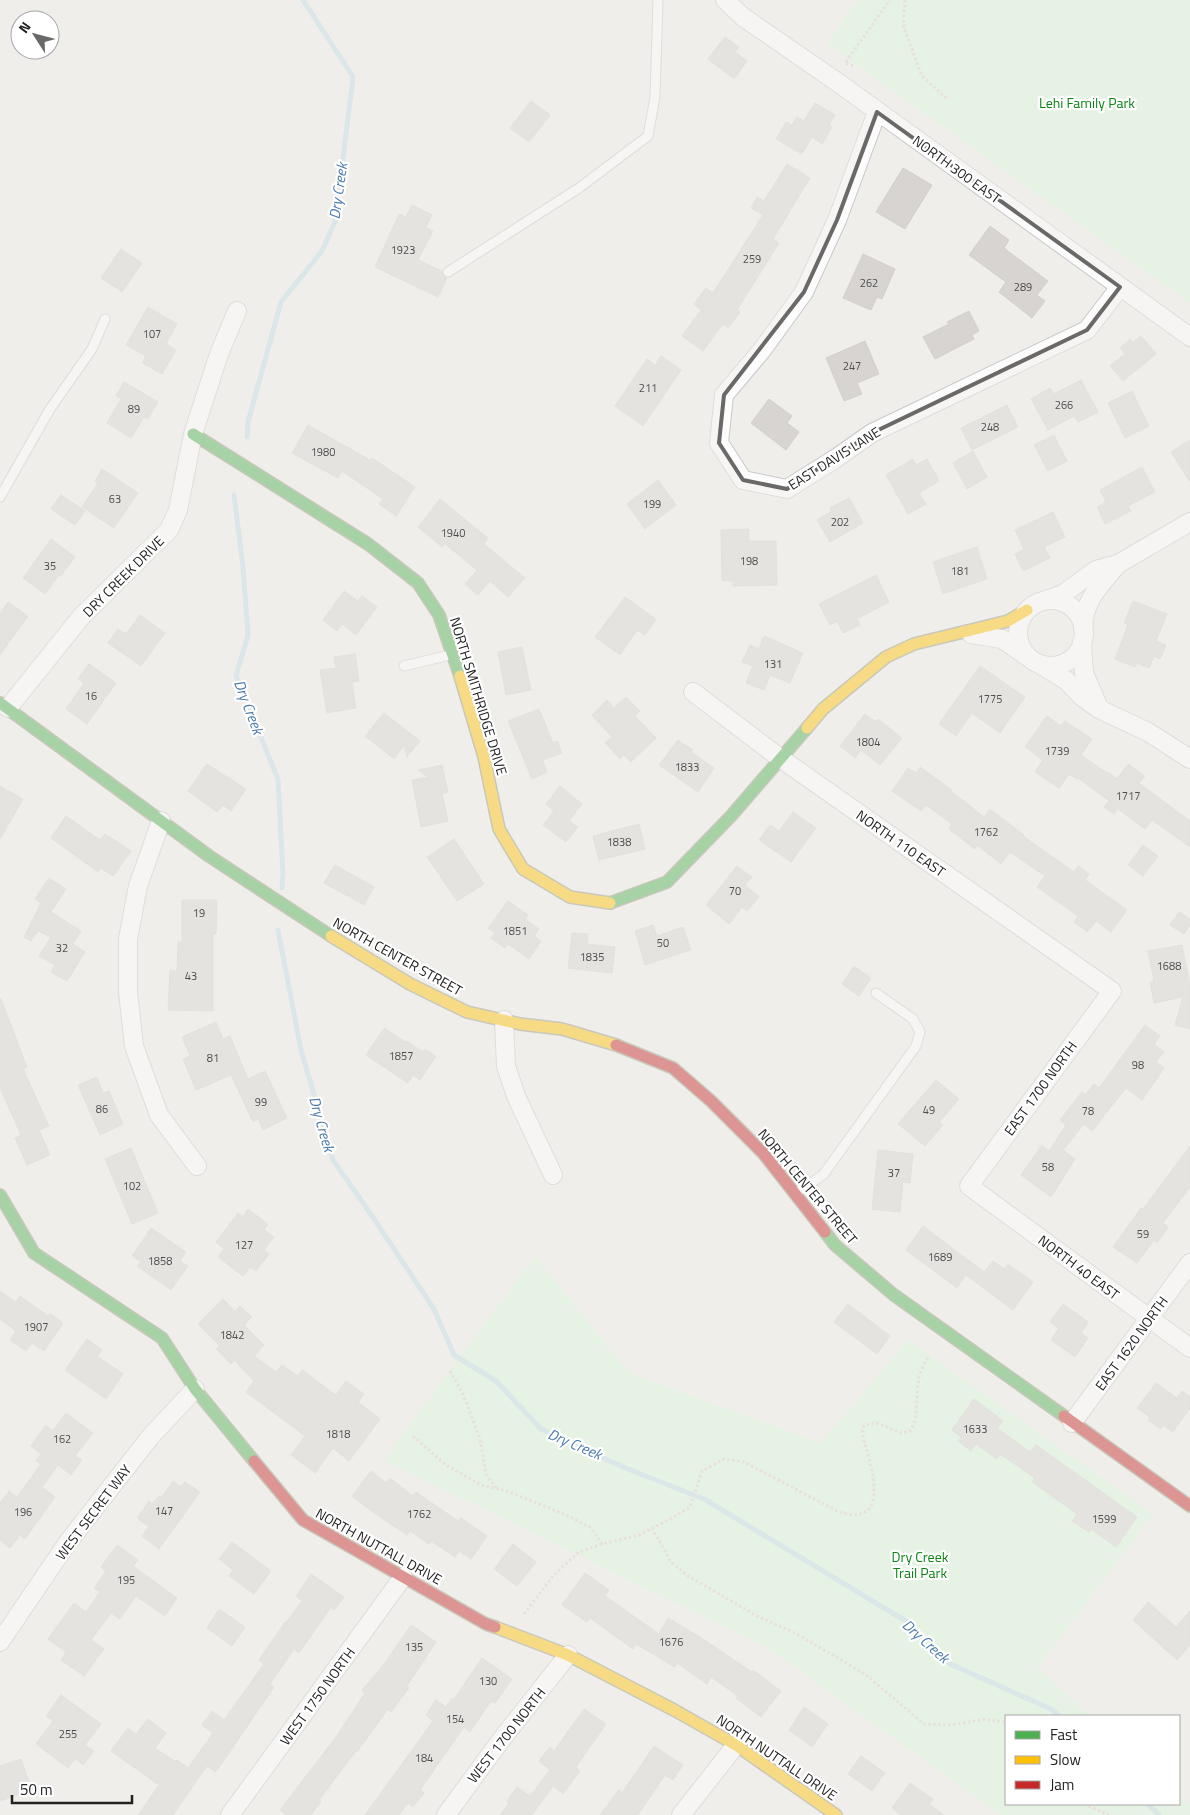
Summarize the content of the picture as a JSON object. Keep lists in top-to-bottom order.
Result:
{
  "streets": {
    "street": [
      "NORTH 300 EAST",
      "EAST DAVIS LANE",
      "DRY CREEK DRIVE",
      "NORTH SMITHRIDGE DRIVE",
      "NORTH 110 EAST",
      "NORTH CENTER STREET",
      "EAST 1700 NORTH",
      "NORTH 40 EAST",
      "EAST 1620 NORTH",
      "WEST SECRET WAY",
      "NORTH NUTTALL DRIVE",
      "WEST 1750 NORTH",
      "WEST 1700 NORTH"
    ]
  },
  "crossings": [
    ["NORTH 300 EAST", "EAST DAVIS LANE"],
    ["DRY CREEK DRIVE", "NORTH SMITHRIDGE DRIVE"],
    ["DRY CREEK DRIVE", "NORTH CENTER STREET"],
    ["NORTH SMITHRIDGE DRIVE", "NORTH 110 EAST"],
    ["NORTH 110 EAST", "EAST 1700 NORTH"],
    ["NORTH CENTER STREET", "EAST 1620 NORTH"],
    ["EAST 1700 NORTH", "NORTH 40 EAST"],
    ["NORTH 40 EAST", "EAST 1620 NORTH"],
    ["WEST SECRET WAY", "NORTH NUTTALL DRIVE"],
    ["NORTH NUTTALL DRIVE", "WEST 1750 NORTH"],
    ["NORTH NUTTALL DRIVE", "WEST 1700 NORTH"]
  ],
  "water": ["Dry Creek"],
  "parks": ["Lehi Family Park", "Dry Creek Trail Park"],
  "house_numbers": [
    "1923",
    "259",
    "262",
    "289",
    "107",
    "247",
    "211",
    "266",
    "89",
    "248",
    "1980",
    "63",
    "199",
    "202",
    "1940",
    "198",
    "35",
    "181",
    "131",
    "16",
    "1775",
    "1804",
    "1739",
    "1833",
    "1717",
    "1762",
    "1838",
    "70",
    "19",
    "1851",
    "50",
    "32",
    "1835",
    "1688",
    "43",
    "1857",
    "81",
    "98",
    "99",
    "86",
    "49",
    "78",
    "58",
    "37",
    "102",
    "59",
    "127",
    "1689",
    "1858",
    "1907",
    "1842",
    "1633",
    "1818",
    "162",
    "147",
    "196",
    "1762",
    "1599",
    "195",
    "1676",
    "135",
    "130",
    "154",
    "255",
    "184"
  ],
  "legend": ["Fast", "Slow", "Jam"],
  "scale_bar": "50 m",
  "north": "top left"
}
